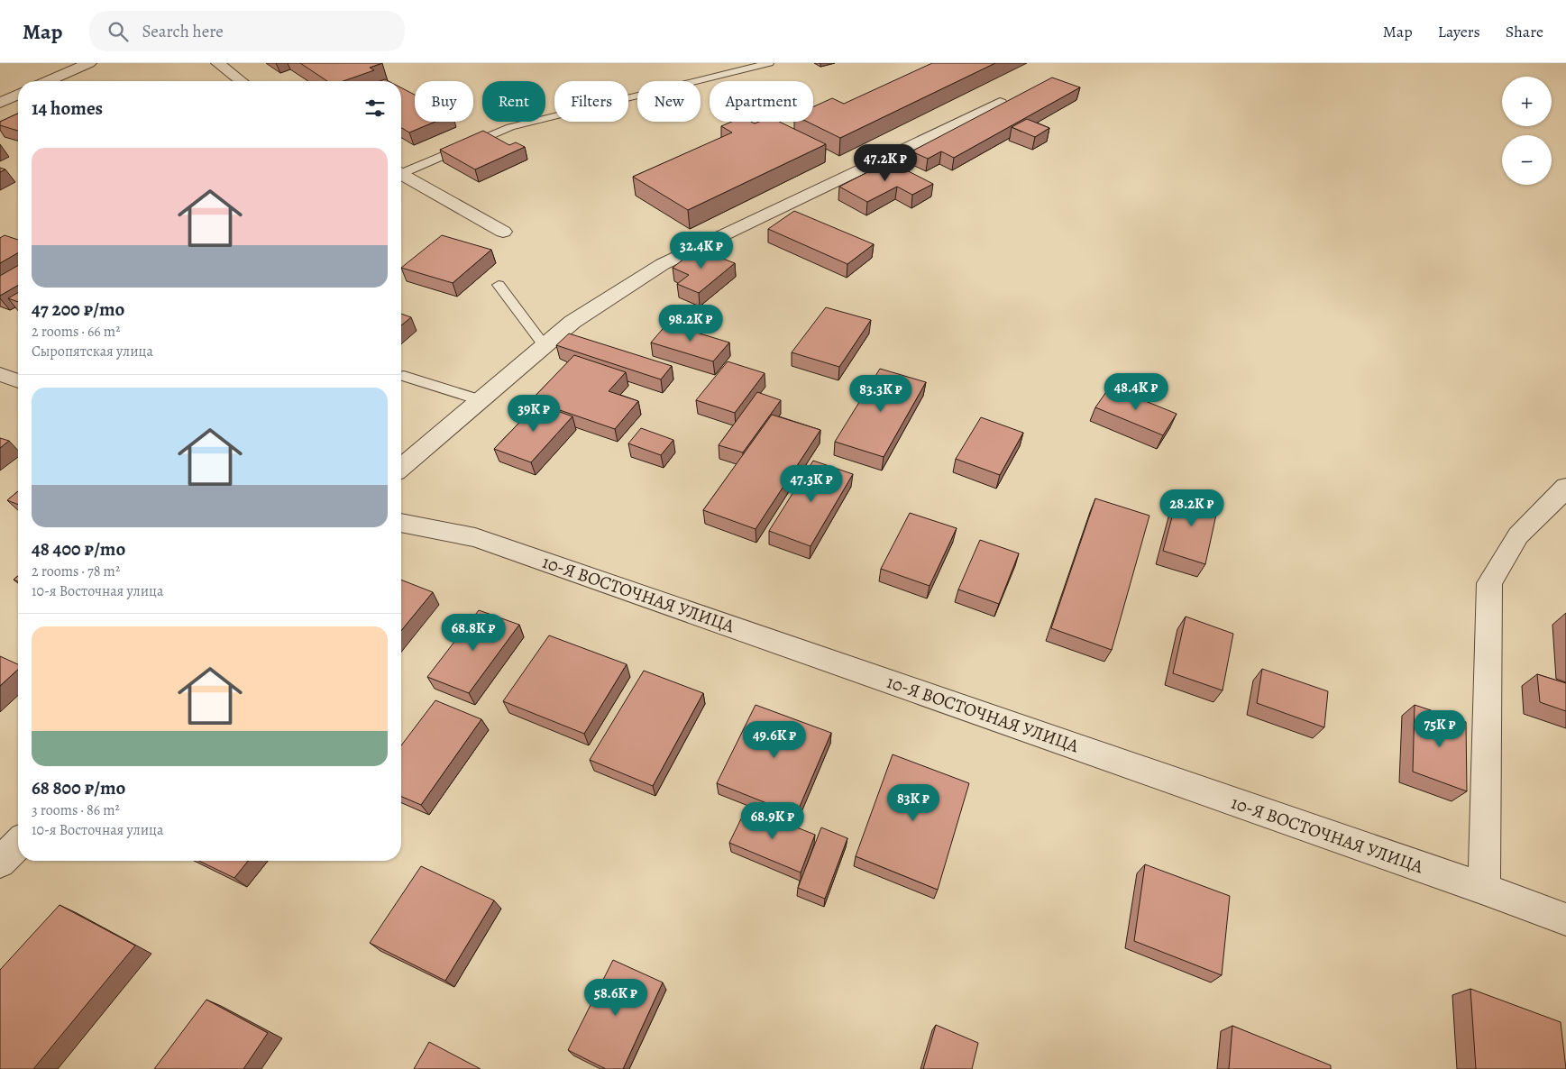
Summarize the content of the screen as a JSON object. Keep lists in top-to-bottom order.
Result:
{
  "streets": {
    "street": ["10-Я ВОСТОЧНАЯ УЛИЦА"]
  },
  "page": {
    "header": "Map",
    "search": "Search here",
    "nav": ["Map", "Layers", "Share"],
    "map_buttons": ["+", "−"],
    "chip": [
      "Buy",
      "Rent",
      "Filters",
      "New",
      "Apartment"
    ],
    "heading": "14 homes",
    "list": [
      {
        "name": "47 200 ₽/mo",
        "note": "2 rooms · 66 m² · Сыропятская улица"
      },
      {
        "name": "48 400 ₽/mo",
        "note": "2 rooms · 78 m² · 10-я Восточная улица"
      },
      {
        "name": "68 800 ₽/mo",
        "note": "3 rooms · 86 m² · 10-я Восточная улица"
      }
    ],
    "price": [
      "47.2K ₽",
      "32.4K ₽",
      "98.2K ₽",
      "48.4K ₽",
      "83.3K ₽",
      "39K ₽",
      "47.3K ₽",
      "28.2K ₽",
      "68.8K ₽",
      "75K ₽",
      "49.6K ₽",
      "83K ₽",
      "68.9K ₽",
      "58.6K ₽"
    ]
  }
}
